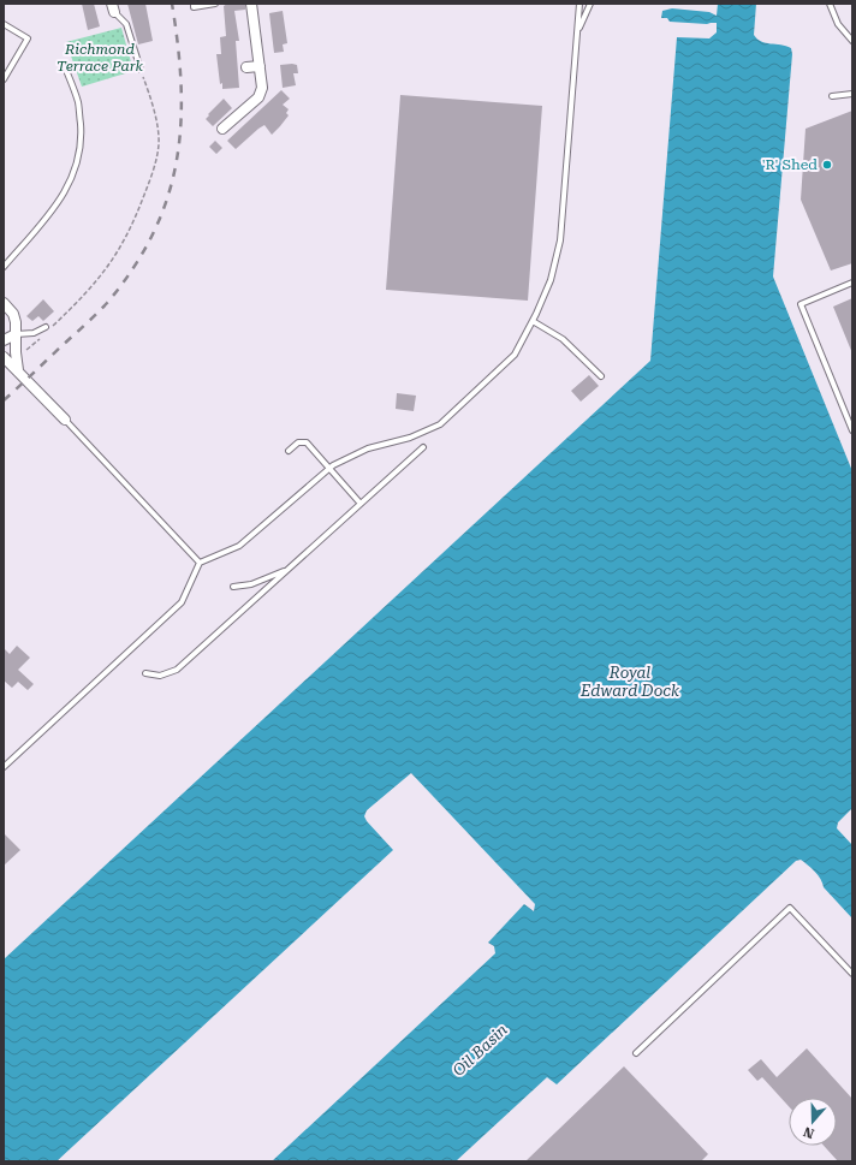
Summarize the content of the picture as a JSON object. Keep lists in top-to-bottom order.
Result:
{
  "water": ["Royal Edward Dock", "Oil Basin"],
  "parks": ["Richmond Terrace Park"],
  "places": ["'R' Shed"],
  "north": "bottom"
}
